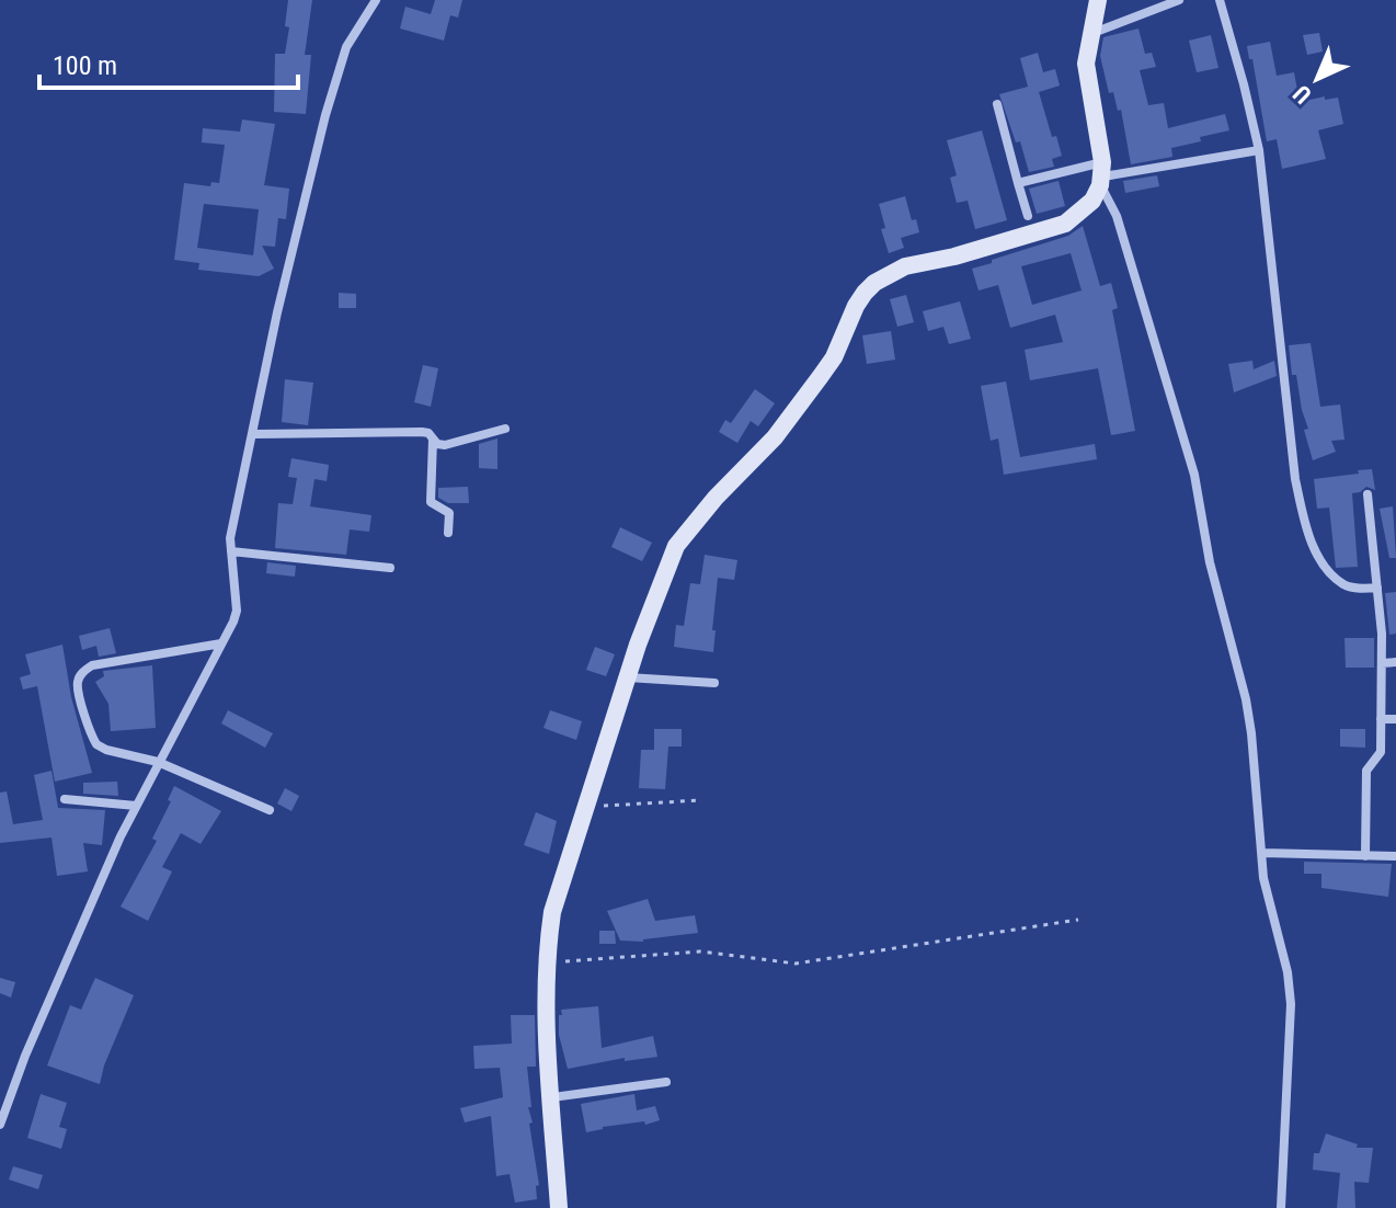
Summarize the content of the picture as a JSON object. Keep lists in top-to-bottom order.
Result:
{
  "scale_bar": "100 m",
  "north": "bottom left"
}
